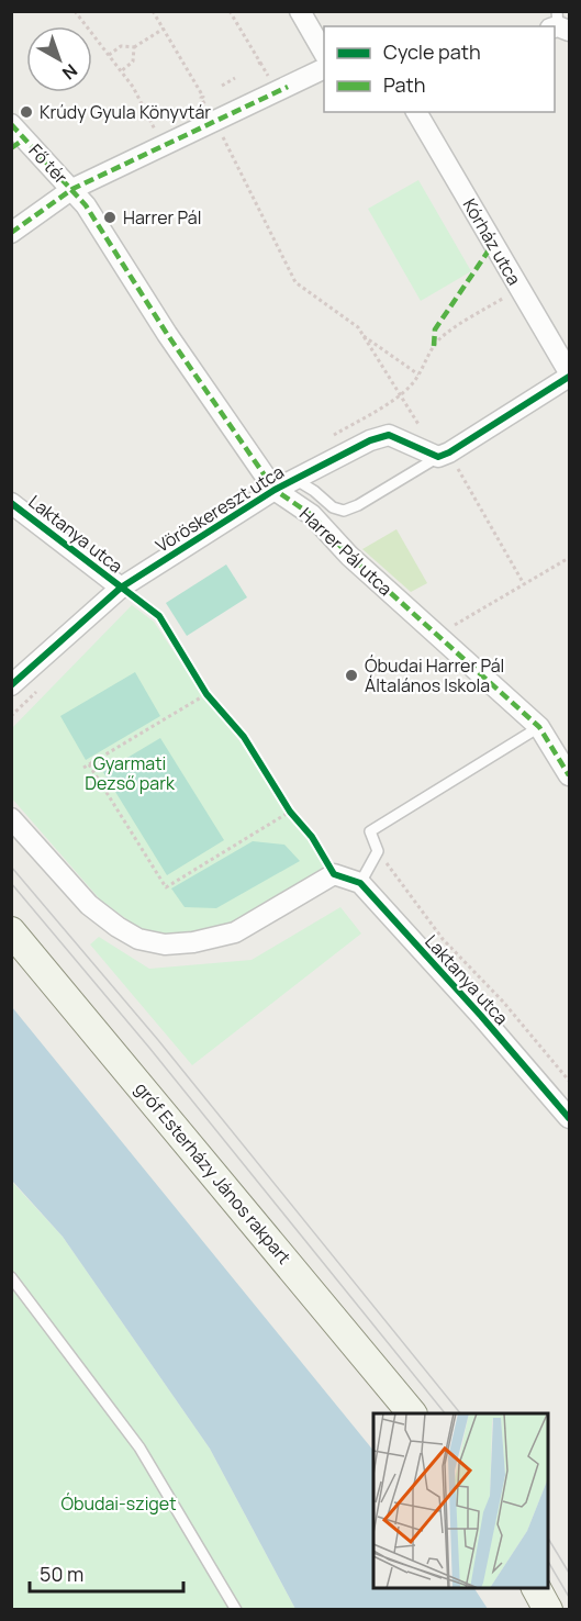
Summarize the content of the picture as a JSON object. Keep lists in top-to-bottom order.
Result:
{
  "streets": {
    "main road": ["gróf Esterházy János rakpart"],
    "street": [
      "Fő tér",
      "Kórház utca",
      "Vöröskereszt utca",
      "Laktanya utca",
      "Harrer Pál utca"
    ]
  },
  "crossings": [
    ["Fő tér", "Harrer Pál utca"],
    ["Vöröskereszt utca", "Laktanya utca"],
    ["Vöröskereszt utca", "Harrer Pál utca"]
  ],
  "parks": ["Gyarmati Dezső park", "Óbudai-sziget"],
  "places": ["Krúdy Gyula Könyvtár", "Harrer Pál", "Óbudai Harrer Pál Általános Iskola"],
  "legend": ["Cycle path", "Path"],
  "scale_bar": "50 m",
  "north": "bottom right"
}
